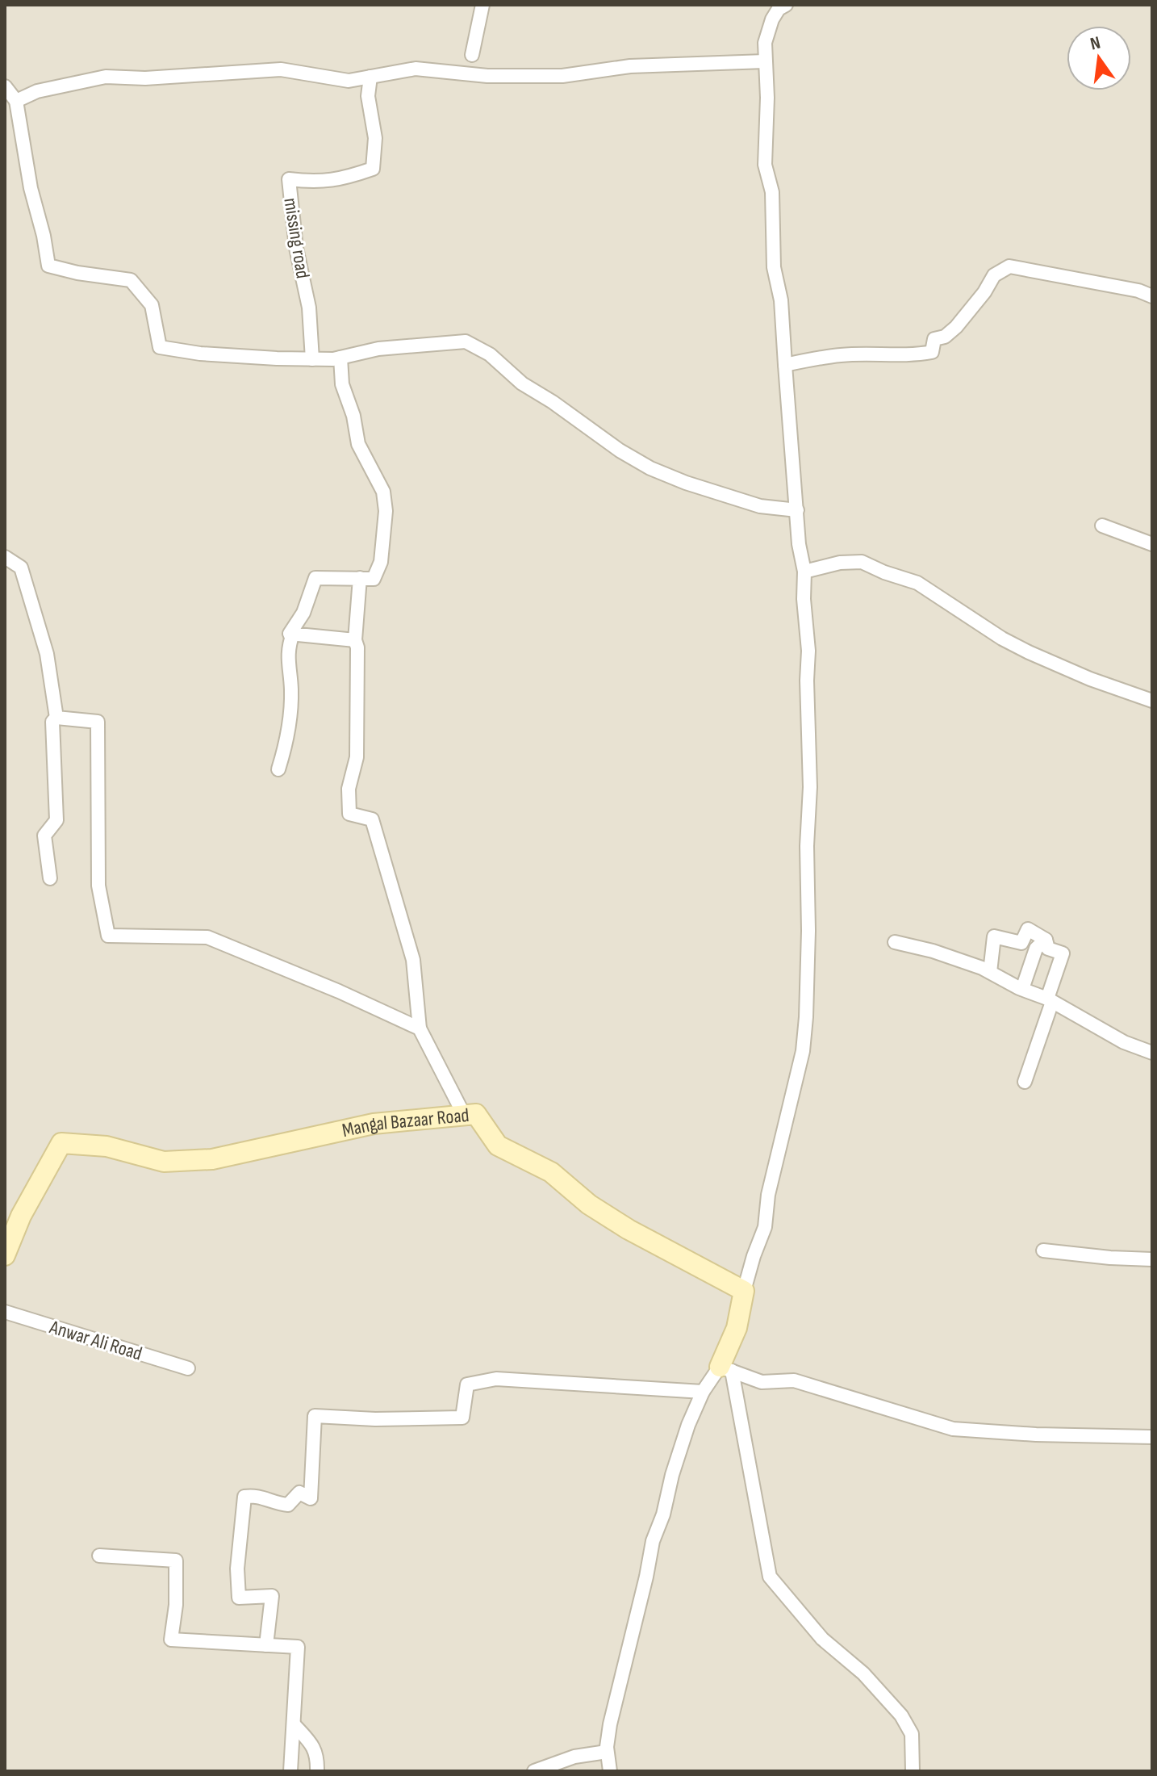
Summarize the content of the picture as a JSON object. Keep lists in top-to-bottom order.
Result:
{
  "streets": {
    "street": ["missing road", "Mangal Bazaar Road", "Anwar Ali Road"]
  },
  "north": "top"
}
